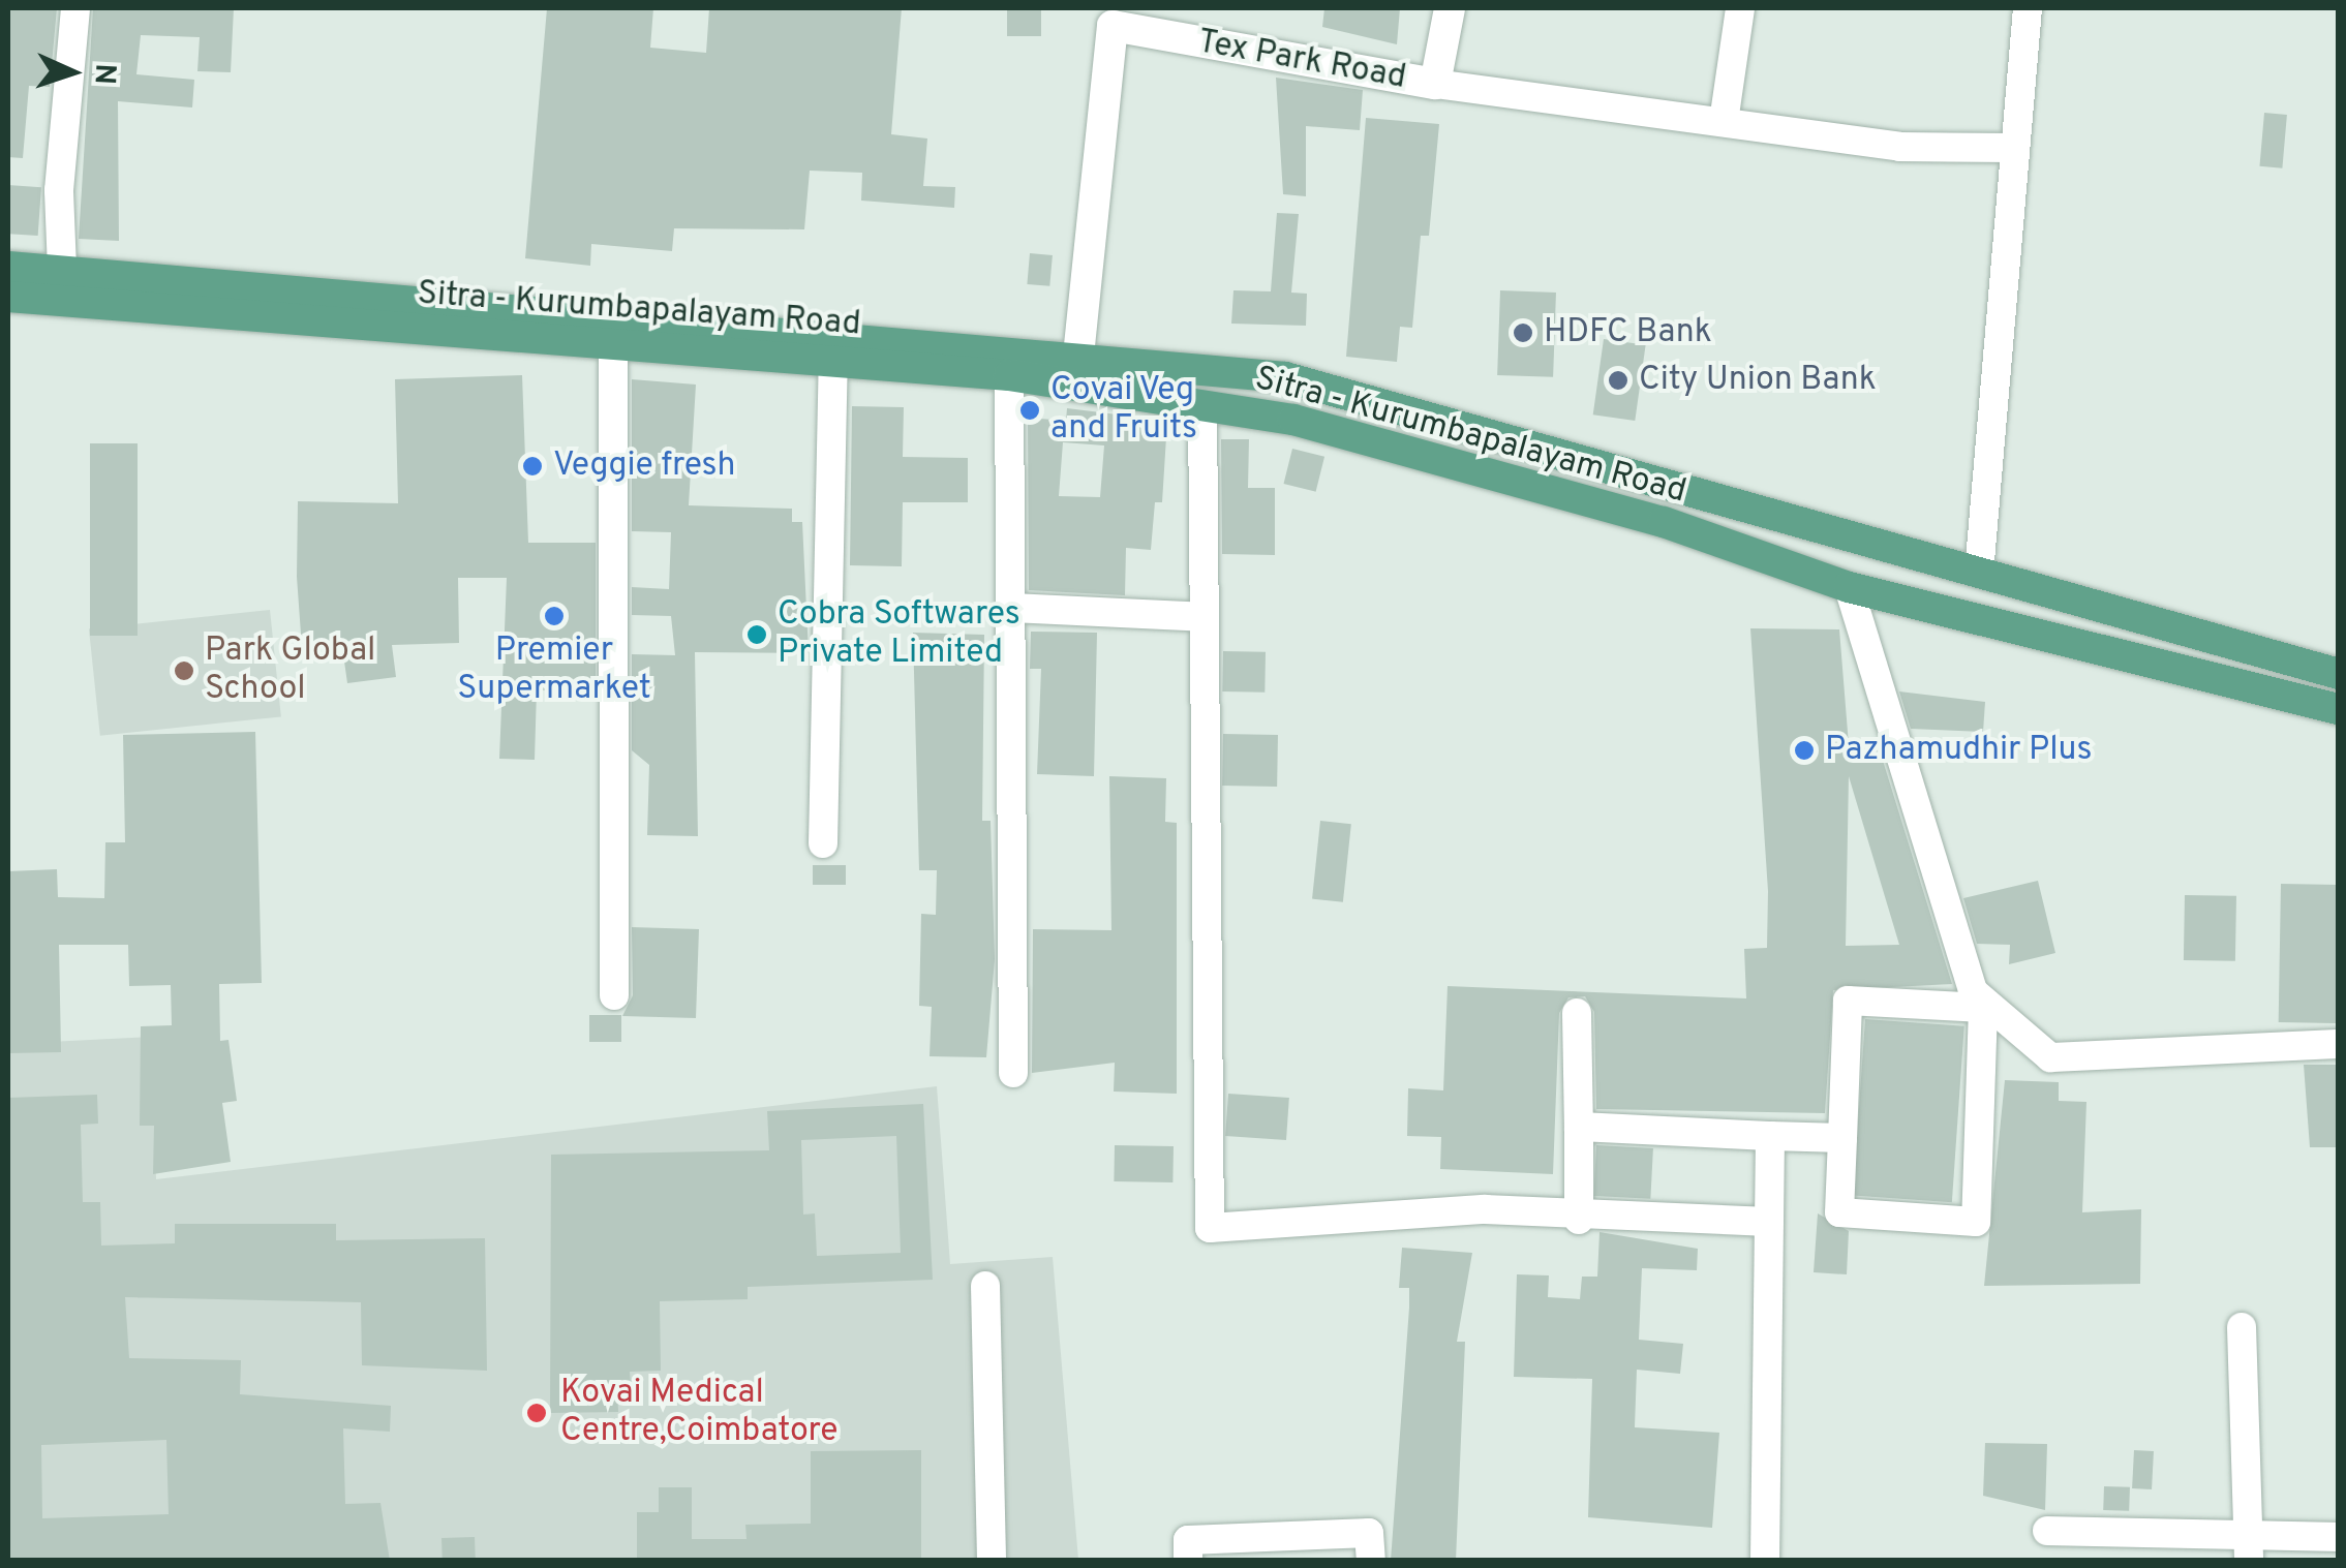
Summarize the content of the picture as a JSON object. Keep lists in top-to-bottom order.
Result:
{
  "streets": {
    "main road": ["Sitra - Kurumbapalayam Road"],
    "street": ["Tex Park Road"]
  },
  "crossings": [
    ["Tex Park Road", "Sitra - Kurumbapalayam Road"]
  ],
  "places": [
    "HDFC Bank",
    "City Union Bank",
    "Covai Veg and Fruits",
    "Veggie fresh",
    "Premier Supermarket",
    "Cobra Softwares Private Limited",
    "Park Global School",
    "Pazhamudhir Plus",
    "Kovai Medical Centre,Coimbatore"
  ],
  "north": "right"
}
